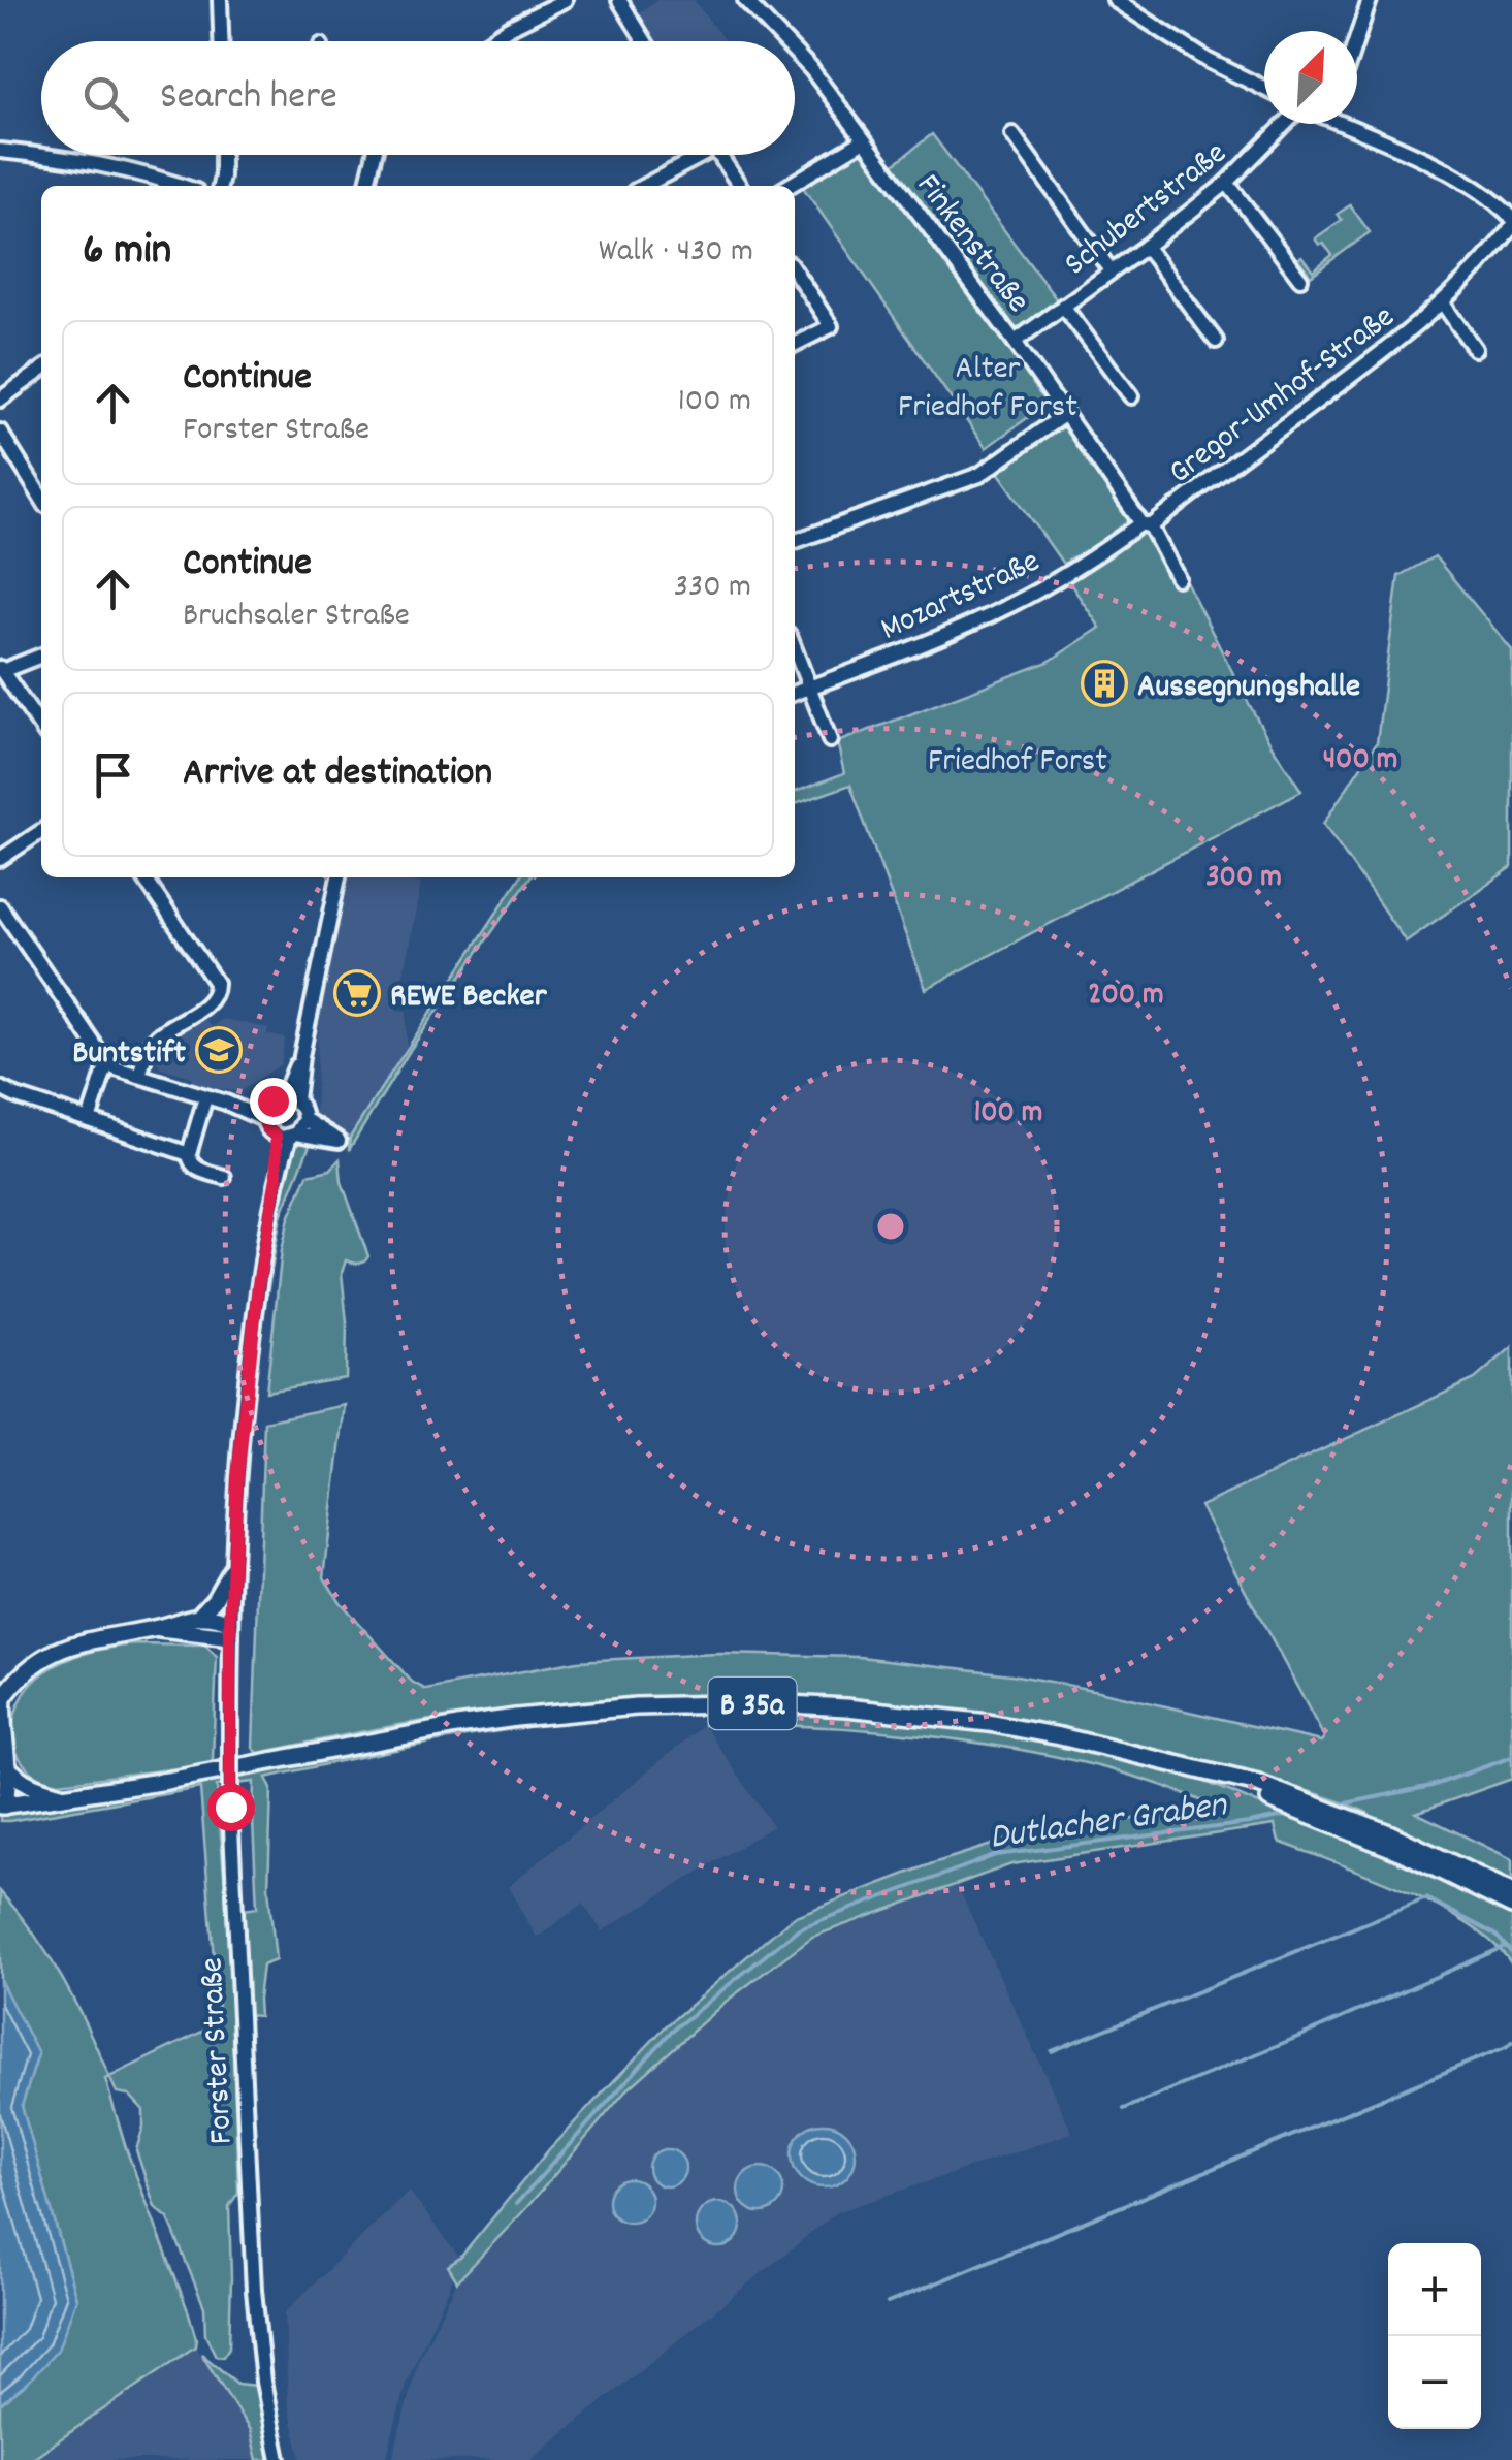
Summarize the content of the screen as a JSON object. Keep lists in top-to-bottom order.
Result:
{
  "streets": {
    "main road": ["B 35a"],
    "street": [
      "Schubertstraße",
      "Finkenstraße",
      "Gregor-Umhof-Straße",
      "Mozartstraße",
      "Forster Straße"
    ]
  },
  "crossings": [
    ["Schubertstraße", "Finkenstraße"],
    ["Finkenstraße", "Gregor-Umhof-Straße"],
    ["Finkenstraße", "Mozartstraße"],
    ["Gregor-Umhof-Straße", "Mozartstraße"]
  ],
  "water": ["Dutlacher Graben"],
  "parks": ["Alter Friedhof Forst", "Friedhof Forst"],
  "places": {
    "building": ["Aussegnungshalle"],
    "supermarket": ["REWE Becker"],
    "school or university": ["Buntstift"]
  },
  "north": "top right",
  "page": {
    "search": "Search here",
    "heading": ["6 min", "Walk · 430 m"],
    "list": [
      ["Continue", "Forster Straße", "100 m"],
      ["Continue", "Bruchsaler Straße", "330 m"],
      "Arrive at destination"
    ],
    "map_buttons": ["+", "−"]
  },
  "rings": [
    "400 m",
    "300 m",
    "200 m",
    "100 m"
  ]
}
